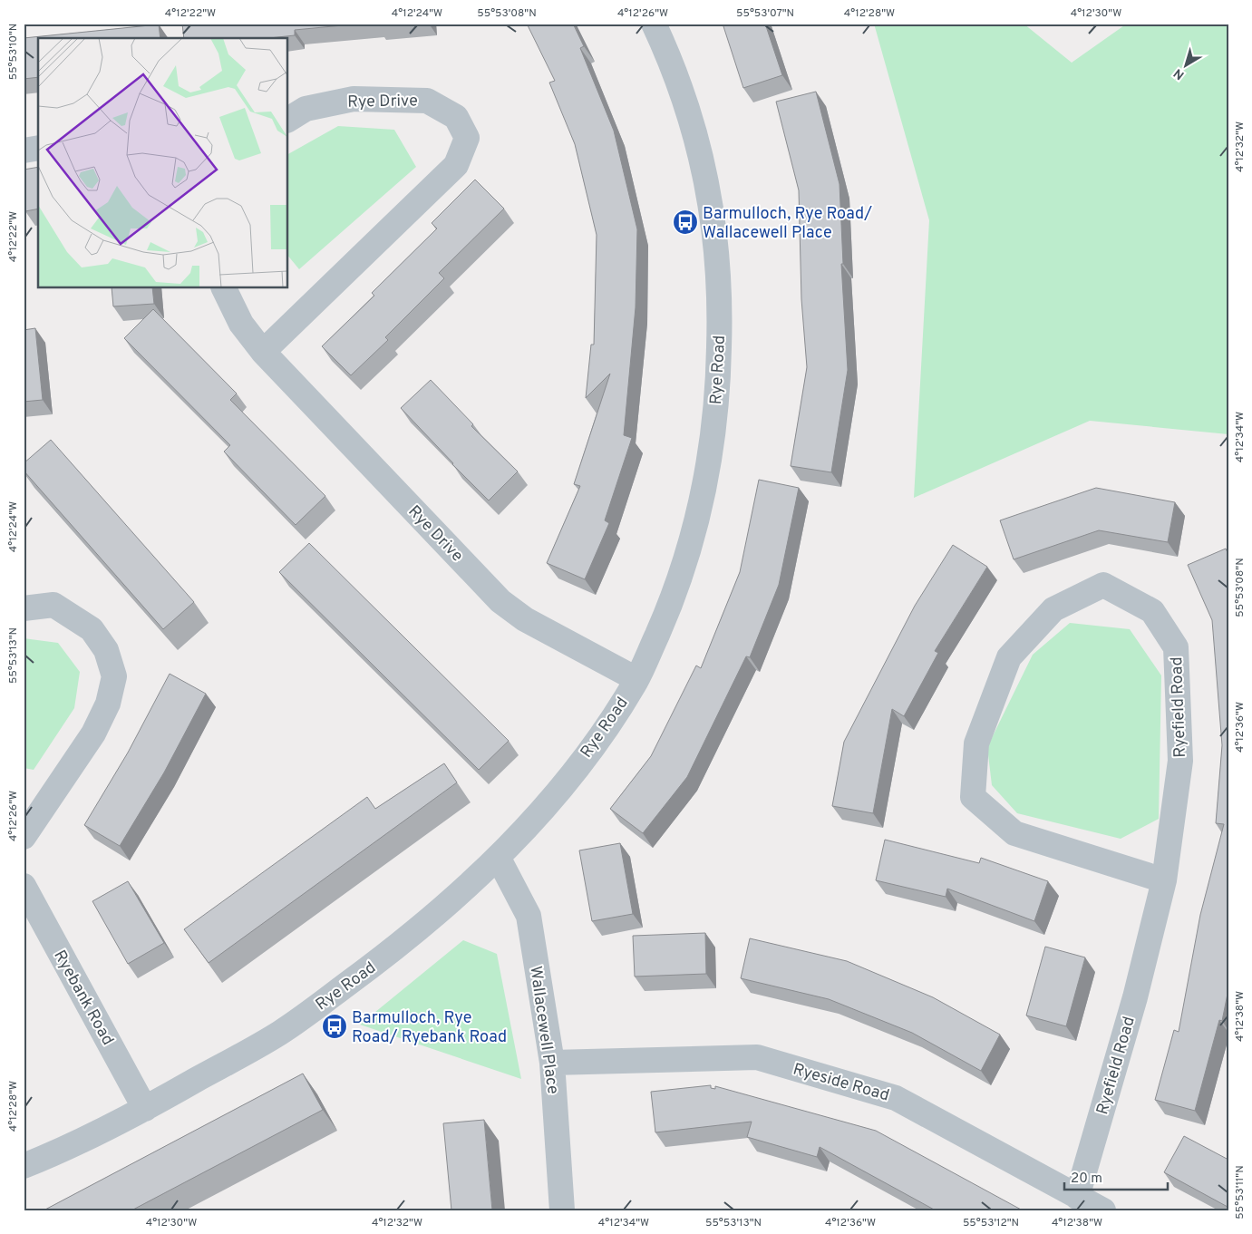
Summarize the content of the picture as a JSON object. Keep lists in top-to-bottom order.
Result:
{
  "streets": {
    "street": [
      "Rye Drive",
      "Rye Road",
      "Ryefield Road",
      "Ryebank Road",
      "Wallacewell Place",
      "Ryeside Road"
    ]
  },
  "crossings": [
    ["Rye Drive", "Rye Road"],
    ["Rye Road", "Ryebank Road"],
    ["Rye Road", "Wallacewell Place"],
    ["Ryefield Road", "Ryeside Road"],
    ["Wallacewell Place", "Ryeside Road"]
  ],
  "places": {
    "bus stop": ["Barmulloch, Rye Road/ Wallacewell Place", "Barmulloch, Rye Road/ Ryebank Road"]
  },
  "scale_bar": "20 m",
  "north": "bottom left",
  "coordinates": [
    "4°12'22\"W",
    "4°12'24\"W",
    "55°53'08\"N",
    "4°12'26\"W",
    "55°53'07\"N",
    "4°12'28\"W",
    "4°12'30\"W",
    "55°53'10\"N",
    "4°12'32\"W",
    "4°12'34\"W",
    "55°53'13\"N",
    "4°12'36\"W",
    "4°12'38\"W",
    "55°53'11\"N",
    "55°53'12\"N"
  ]
}
